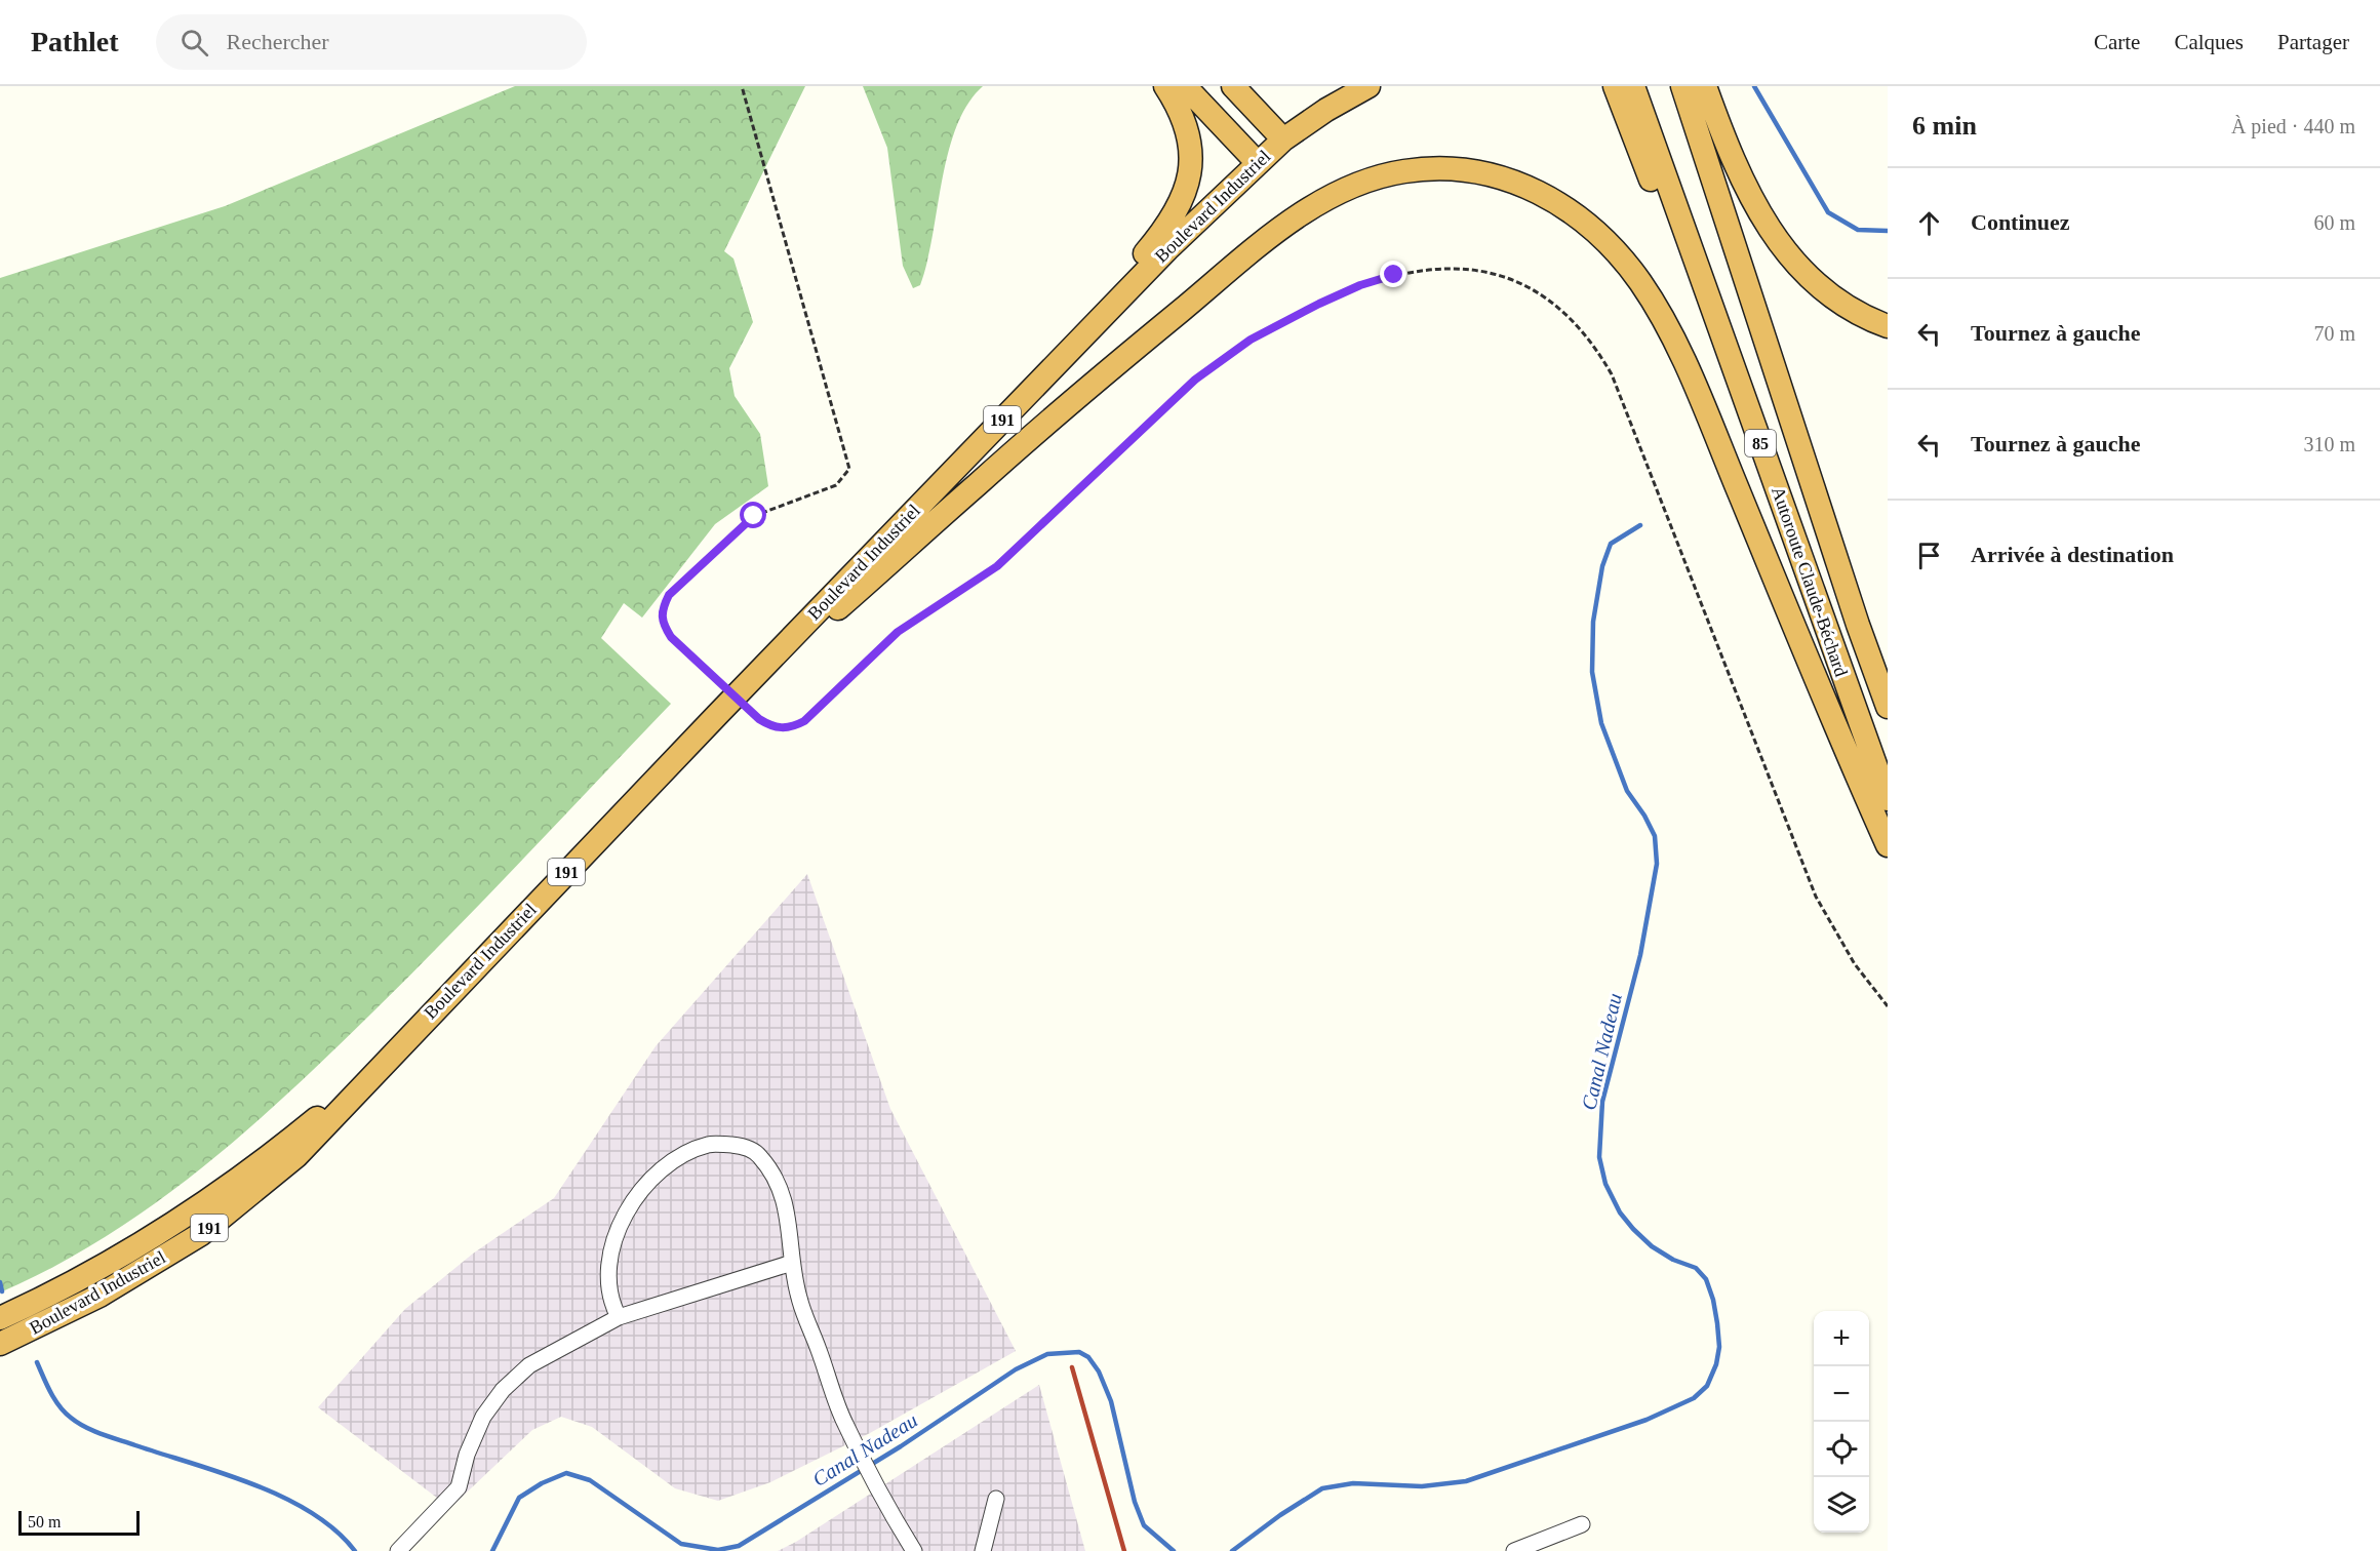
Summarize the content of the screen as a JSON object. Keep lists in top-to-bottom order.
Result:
{
  "streets": {
    "highway": [
      "Boulevard Industriel",
      "191",
      "85",
      "Autoroute Claude-Béchard"
    ]
  },
  "water": ["Canal Nadeau"],
  "scale_bar": "50 m",
  "page": {
    "header": "Pathlet",
    "search": "Rechercher",
    "nav": ["Carte", "Calques", "Partager"],
    "heading": ["6 min", "À pied · 440 m"],
    "list": [
      ["Continuez", "60 m"],
      ["Tournez à gauche", "70 m"],
      ["Tournez à gauche", "310 m"],
      "Arrivée à destination"
    ],
    "map_buttons": ["+", "−"],
    "scale": "50 m"
  }
}
